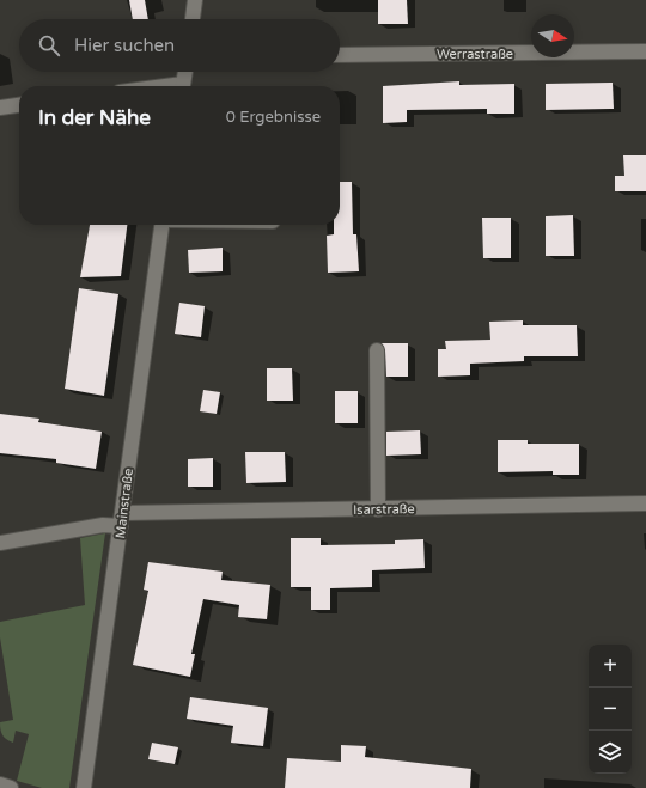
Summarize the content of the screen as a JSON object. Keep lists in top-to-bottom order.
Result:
{
  "streets": {
    "street": ["Werrastraße", "Mainstraße", "Isarstraße"]
  },
  "crossings": [
    ["Mainstraße", "Isarstraße"]
  ],
  "north": "right",
  "page": {
    "search": "Hier suchen",
    "heading": ["In der Nähe", "0 Ergebnisse"],
    "map_buttons": ["+", "−"]
  }
}
